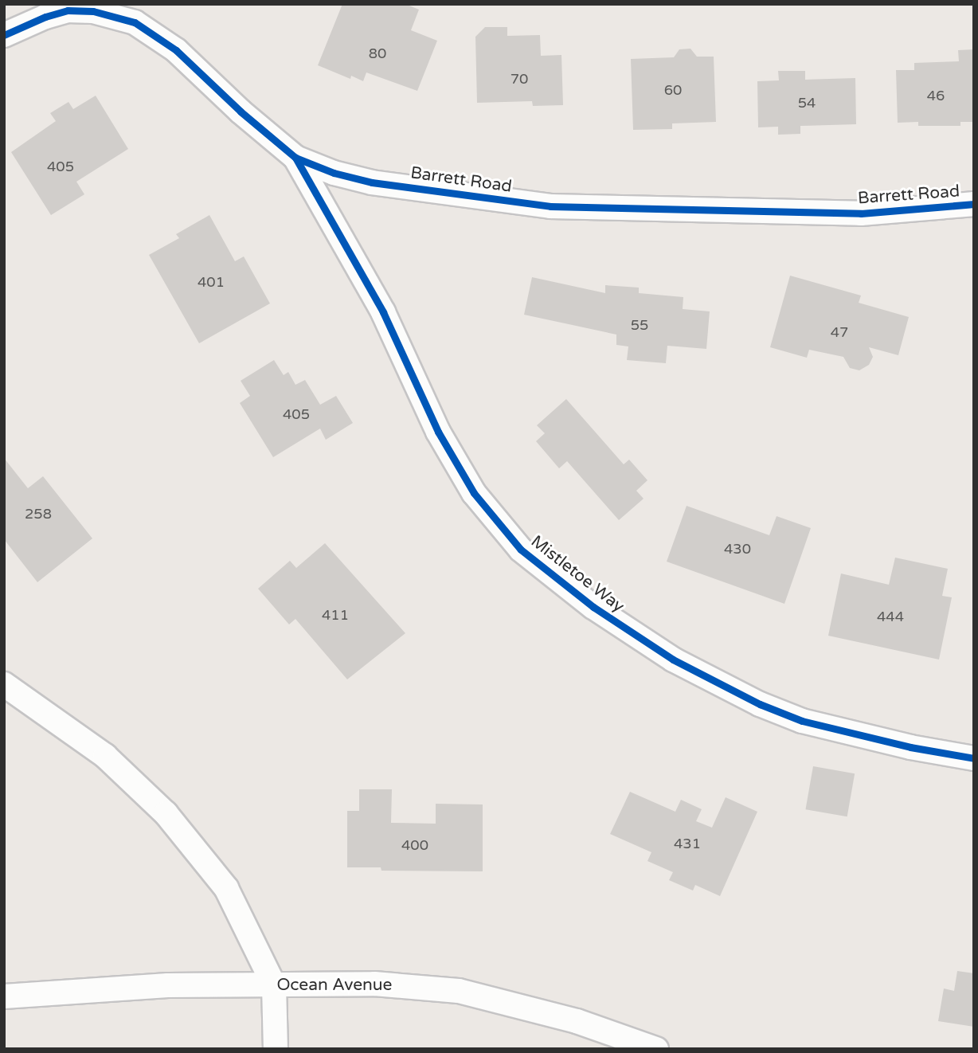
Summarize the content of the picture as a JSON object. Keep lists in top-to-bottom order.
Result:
{
  "streets": {
    "street": ["Barrett Road", "Mistletoe Way", "Ocean Avenue"]
  },
  "crossings": [
    ["Barrett Road", "Mistletoe Way"]
  ],
  "house_numbers": [
    "80",
    "70",
    "60",
    "46",
    "54",
    "405",
    "401",
    "55",
    "47",
    "405",
    "258",
    "430",
    "411",
    "444",
    "431",
    "400"
  ]
}
